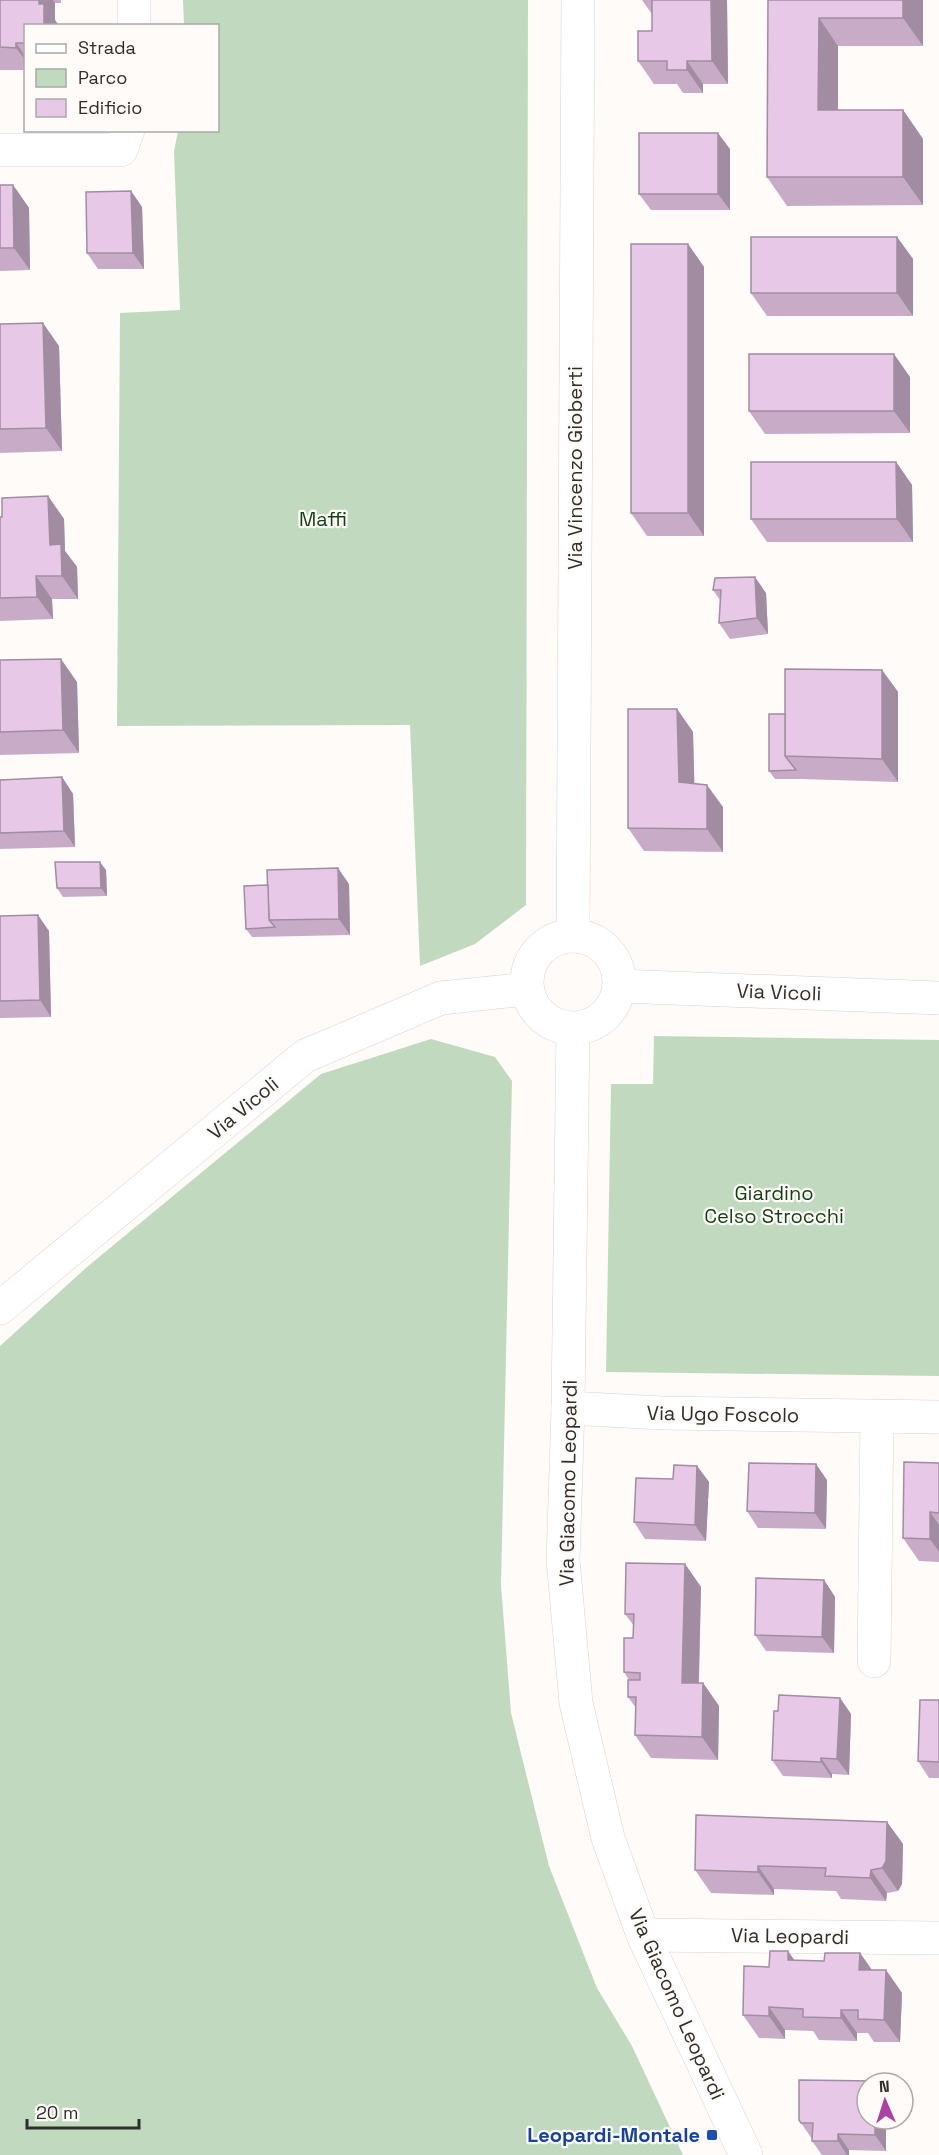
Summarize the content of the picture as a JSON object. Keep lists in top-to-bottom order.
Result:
{
  "streets": {
    "street": [
      "Via Vincenzo Gioberti",
      "Via Vicoli",
      "Via Ugo Foscolo",
      "Via Giacomo Leopardi",
      "Via Leopardi"
    ]
  },
  "crossings": [
    ["Via Vincenzo Gioberti", "Via Vicoli"],
    ["Via Vincenzo Gioberti", "Via Giacomo Leopardi"],
    ["Via Vicoli", "Via Giacomo Leopardi"],
    ["Via Ugo Foscolo", "Via Giacomo Leopardi"],
    ["Via Giacomo Leopardi", "Via Leopardi"]
  ],
  "parks": ["Maffi", "Giardino Celso Strocchi"],
  "places": {
    "transit": ["Leopardi-Montale"]
  },
  "legend": ["Strada", "Parco", "Edificio"],
  "scale_bar": "20 m",
  "north": "top"
}
